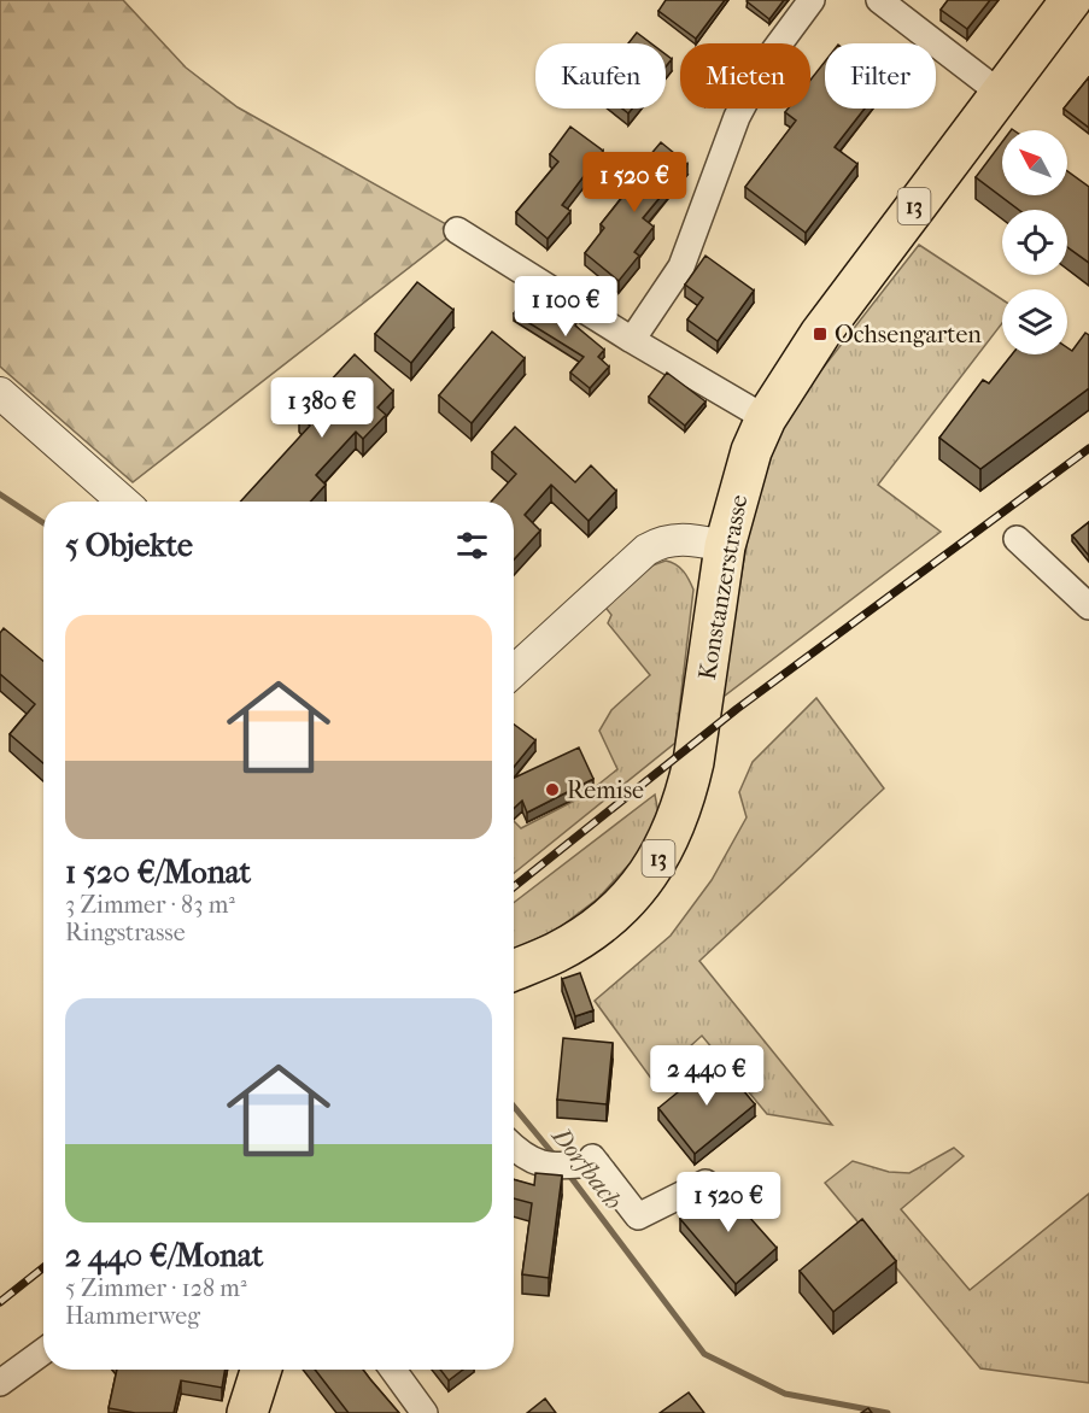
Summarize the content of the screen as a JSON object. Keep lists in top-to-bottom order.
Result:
{
  "streets": {
    "main road": ["13", "Konstanzerstrasse"]
  },
  "water": ["Dorfbach"],
  "places": {
    "transit": ["Ochsengarten"],
    "other": ["Remise"]
  },
  "north": "top left",
  "page": {
    "chip": ["Kaufen", "Mieten", "Filter"],
    "price": [
      "1 520 €",
      "1 100 €",
      "1 380 €",
      "2 440 €",
      "1 520 €"
    ],
    "heading": "5 Objekte",
    "list": [
      {
        "name": "1 520 €/Monat",
        "note": "3 Zimmer · 83 m² · Ringstrasse"
      },
      {
        "name": "2 440 €/Monat",
        "note": "5 Zimmer · 128 m² · Hammerweg"
      }
    ]
  }
}
